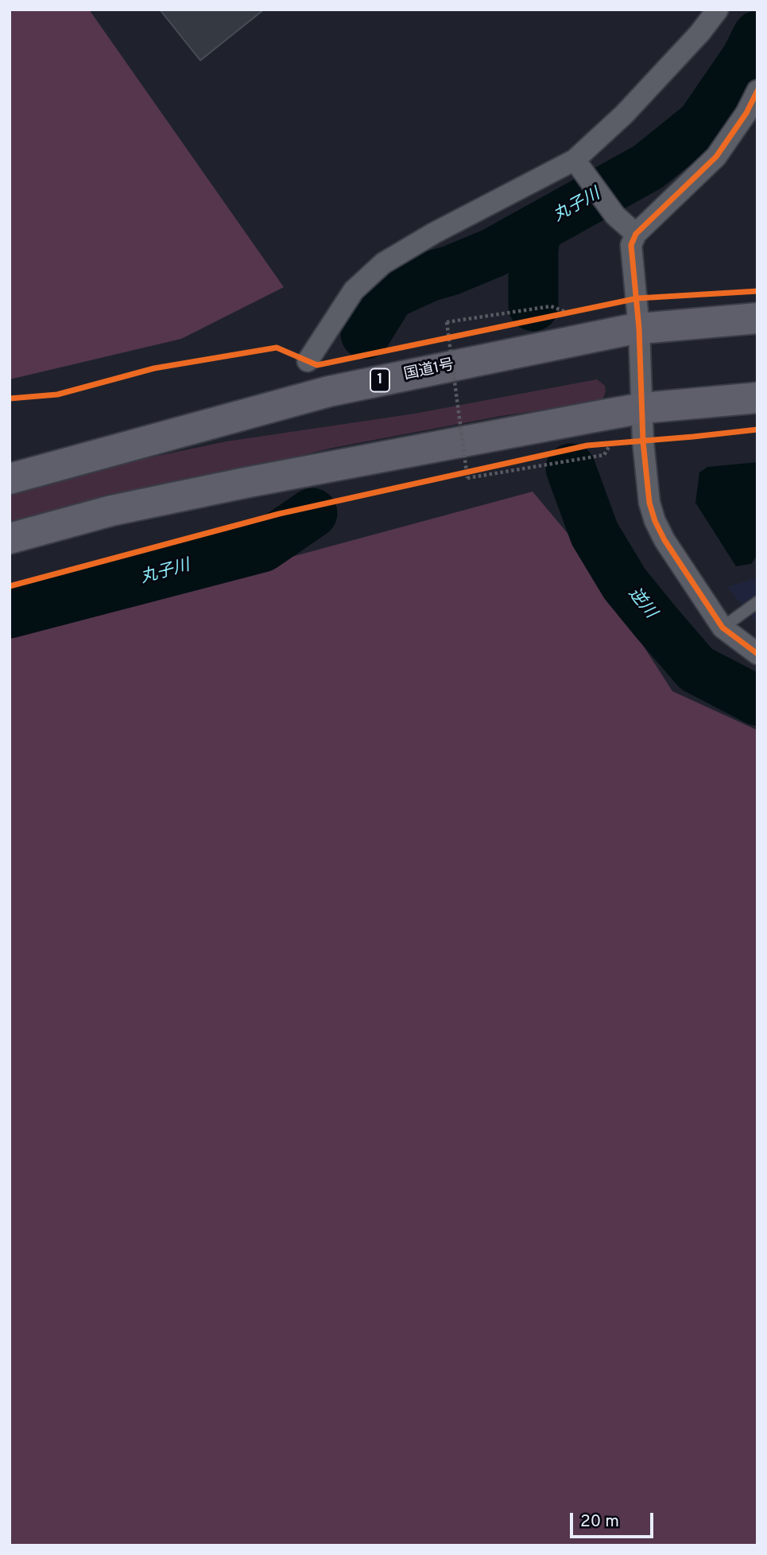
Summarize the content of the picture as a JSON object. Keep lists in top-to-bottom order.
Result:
{
  "streets": {
    "highway": ["国道1号", "1"]
  },
  "water": ["丸子川", "逆川"],
  "scale_bar": "20 m"
}
